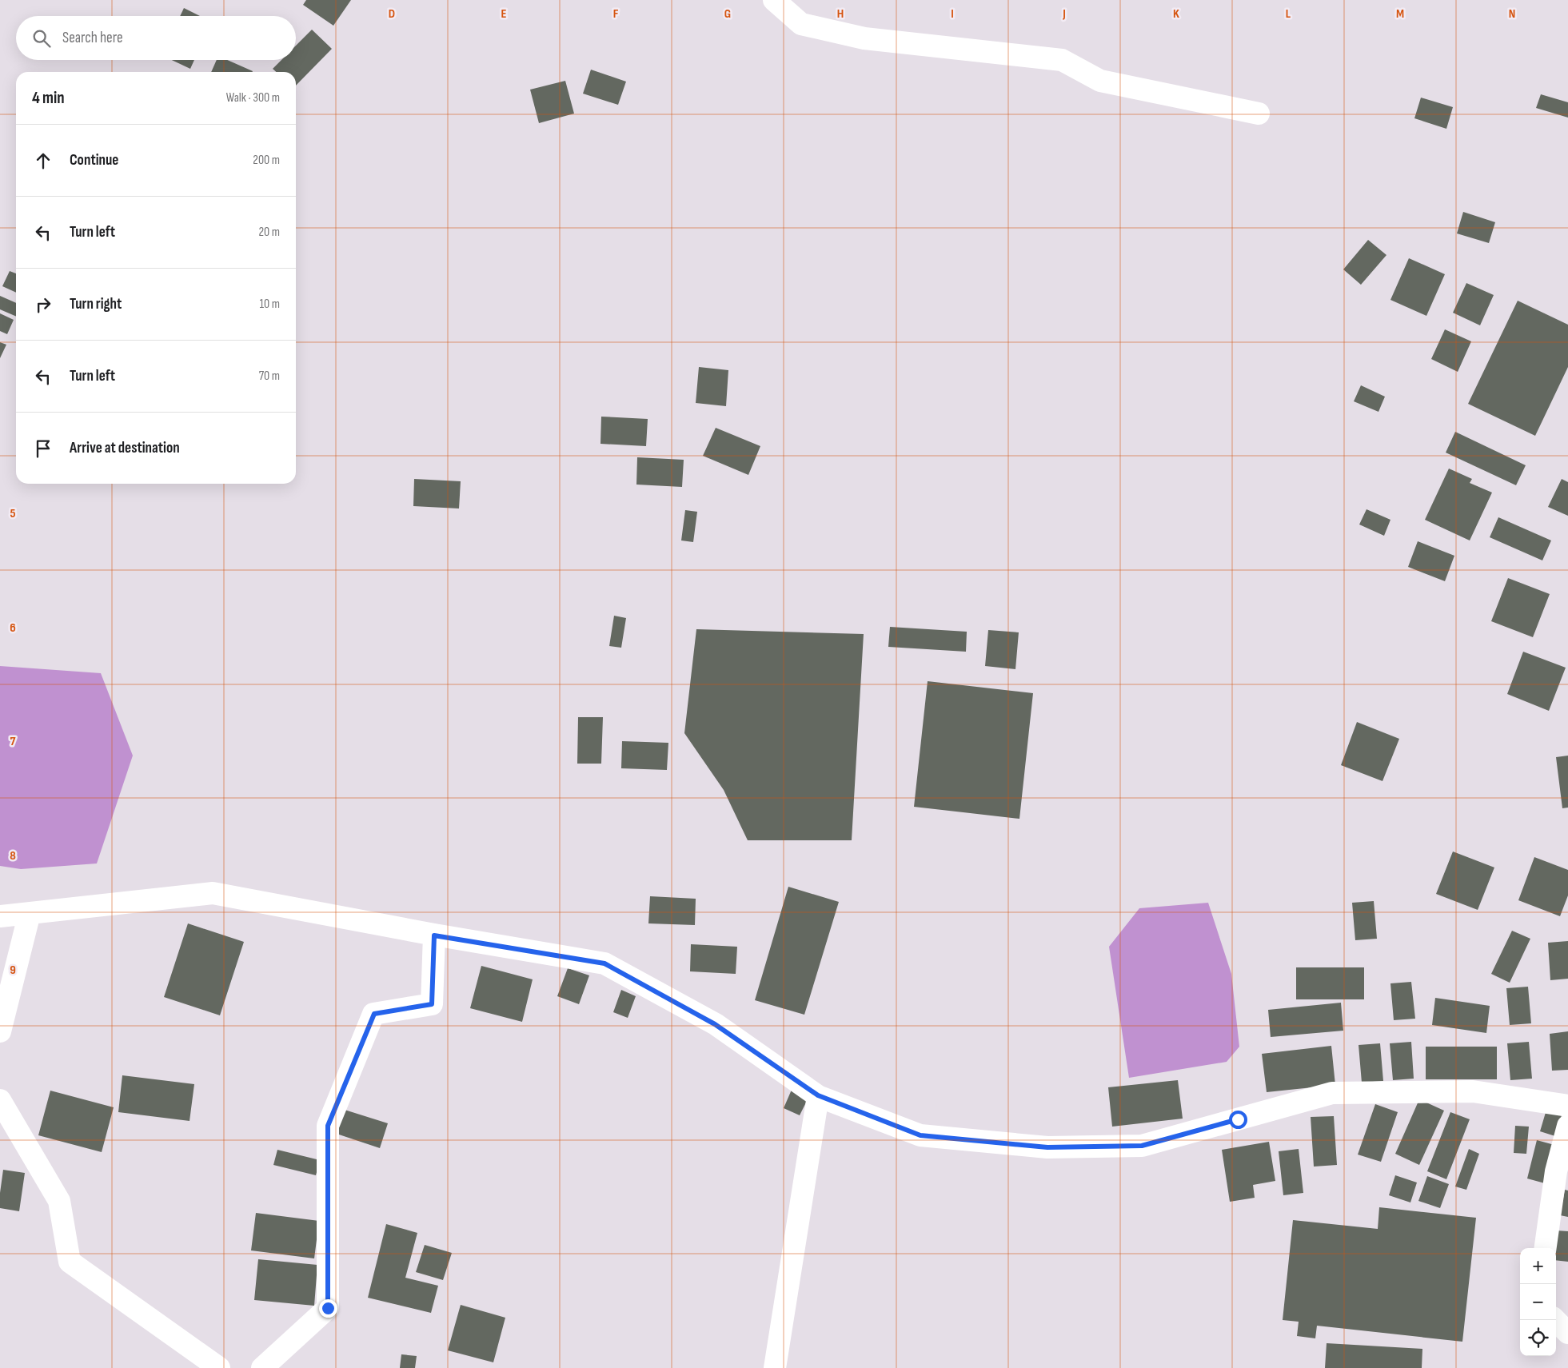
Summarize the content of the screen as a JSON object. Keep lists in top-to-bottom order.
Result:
{
  "page": {
    "search": "Search here",
    "heading": ["4 min", "Walk · 300 m"],
    "list": [
      ["Continue", "200 m"],
      ["Turn left", "20 m"],
      ["Turn right", "10 m"],
      ["Turn left", "70 m"],
      "Arrive at destination"
    ],
    "map_buttons": ["+", "−"]
  },
  "grid": {
    "columns": [
      "D",
      "E",
      "F",
      "G",
      "H",
      "I",
      "J",
      "K",
      "L",
      "M",
      "N"
    ],
    "rows": [
      "5",
      "6",
      "7",
      "8",
      "9"
    ]
  }
}
